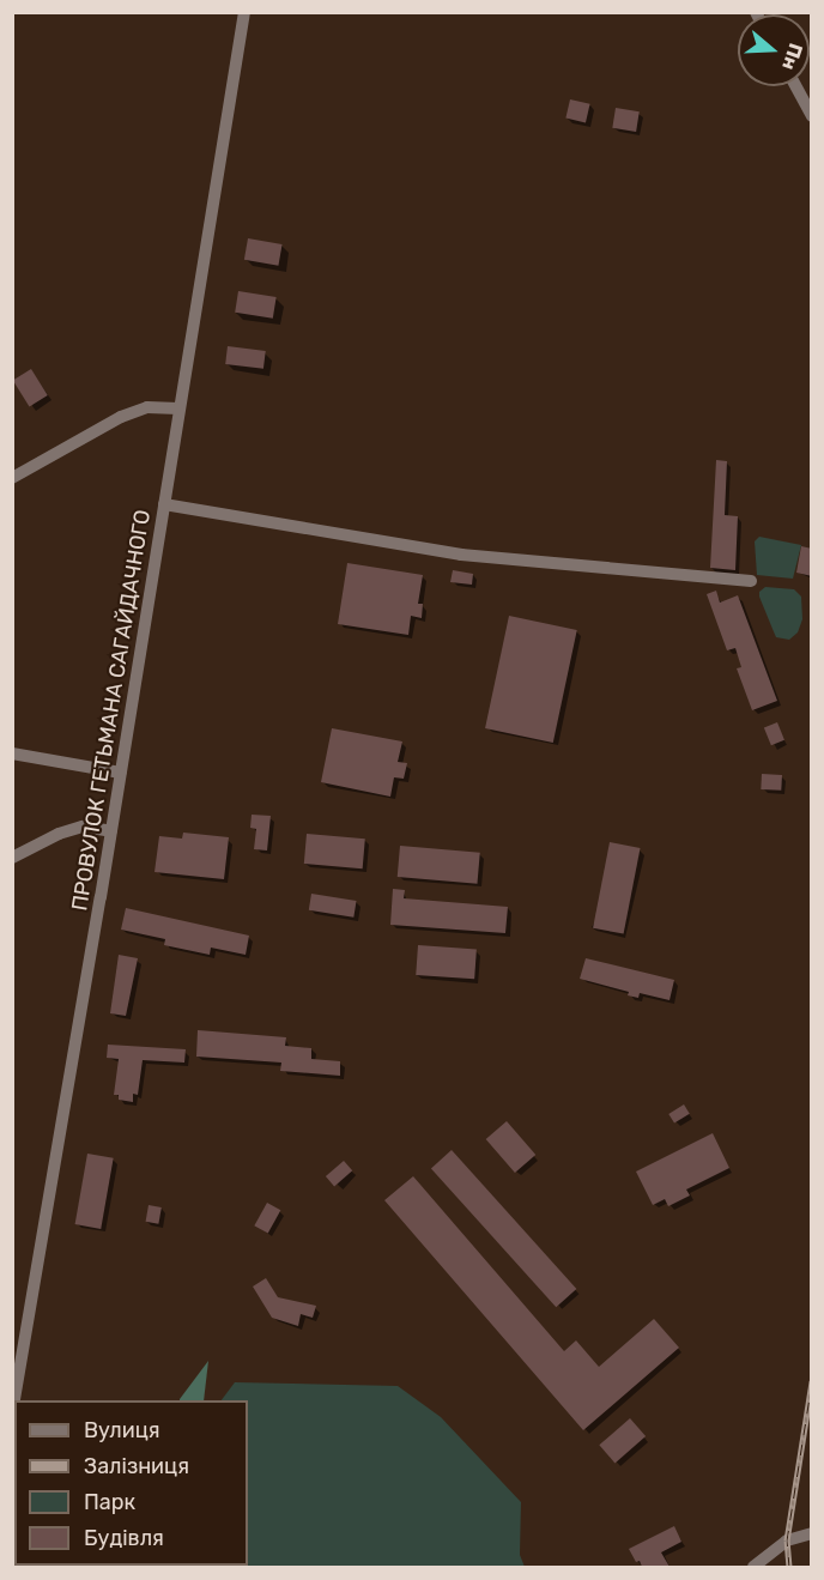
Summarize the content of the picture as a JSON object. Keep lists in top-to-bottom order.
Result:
{
  "streets": {
    "street": ["ПРОВУЛОК ГЕТЬМАНА САГАЙДАЧНОГО"]
  },
  "legend": [
    "Вулиця",
    "Залізниця",
    "Парк",
    "Будівля"
  ],
  "north": "right"
}
